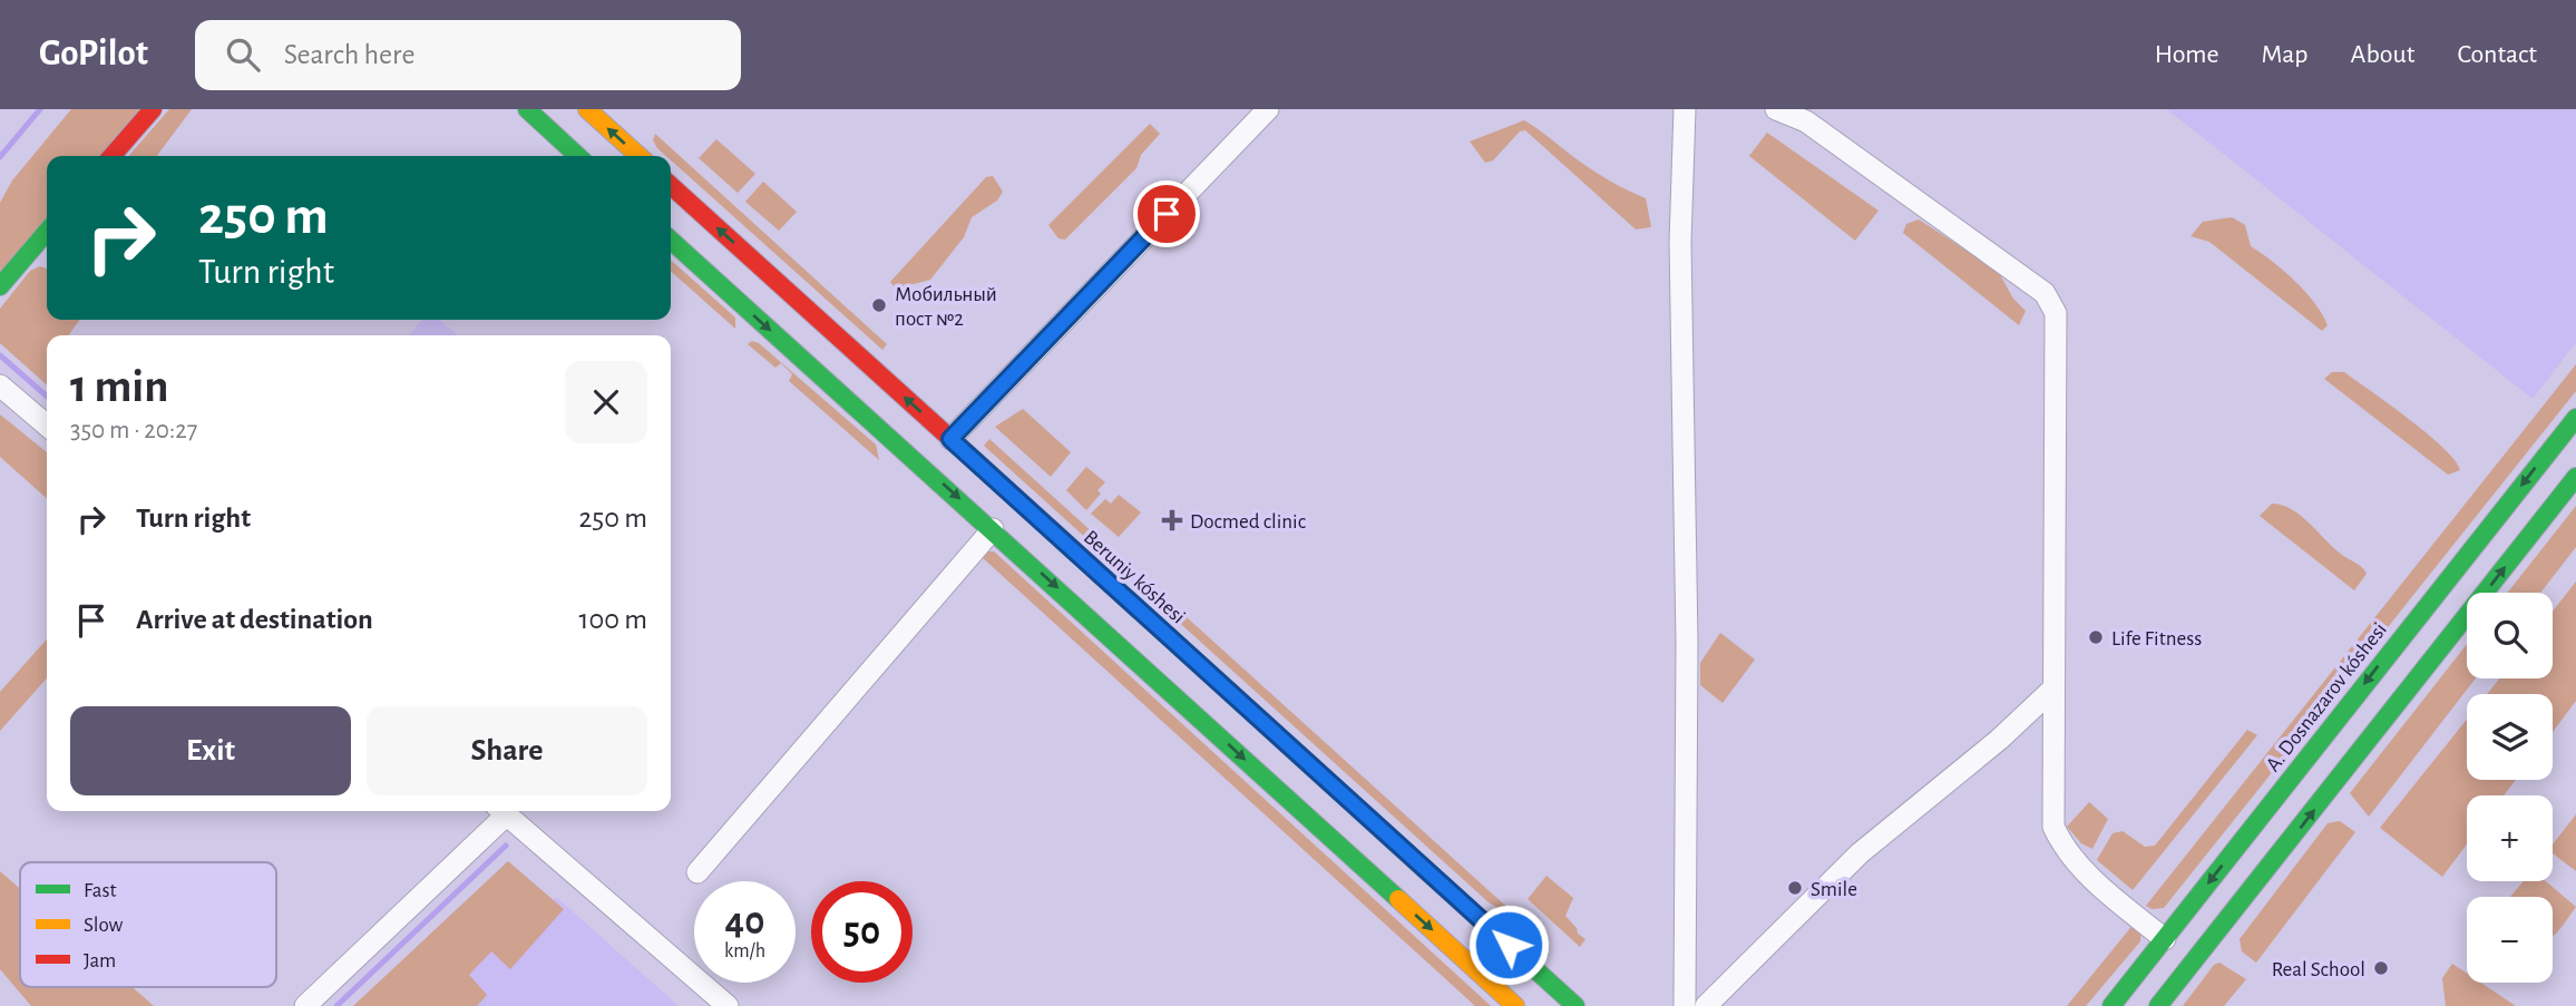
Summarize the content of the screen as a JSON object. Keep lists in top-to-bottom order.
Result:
{
  "streets": {
    "main road": ["Beruniy kóshesi", "A. Dosnazarov kóshesi"]
  },
  "places": {
    "other": [
      "Мобильный пост №2",
      "Life Fitness",
      "Smile",
      "Real School"
    ],
    "health": ["Docmed clinic"]
  },
  "legend": ["Fast", "Slow", "Jam"],
  "page": {
    "header": "GoPilot",
    "search": "Search here",
    "nav": [
      "Home",
      "Map",
      "About",
      "Contact"
    ],
    "turn": ["250 m", "Turn right"],
    "heading": ["1 min", "350 m · 20:27"],
    "list": [
      {
        "name": "Turn right",
        "value": "250 m"
      },
      {
        "name": "Arrive at destination",
        "value": "100 m"
      }
    ],
    "map_buttons": ["+", "−"],
    "buttons": ["Exit", "Share"],
    "speed": "40 km/h",
    "limit": "50"
  }
}
